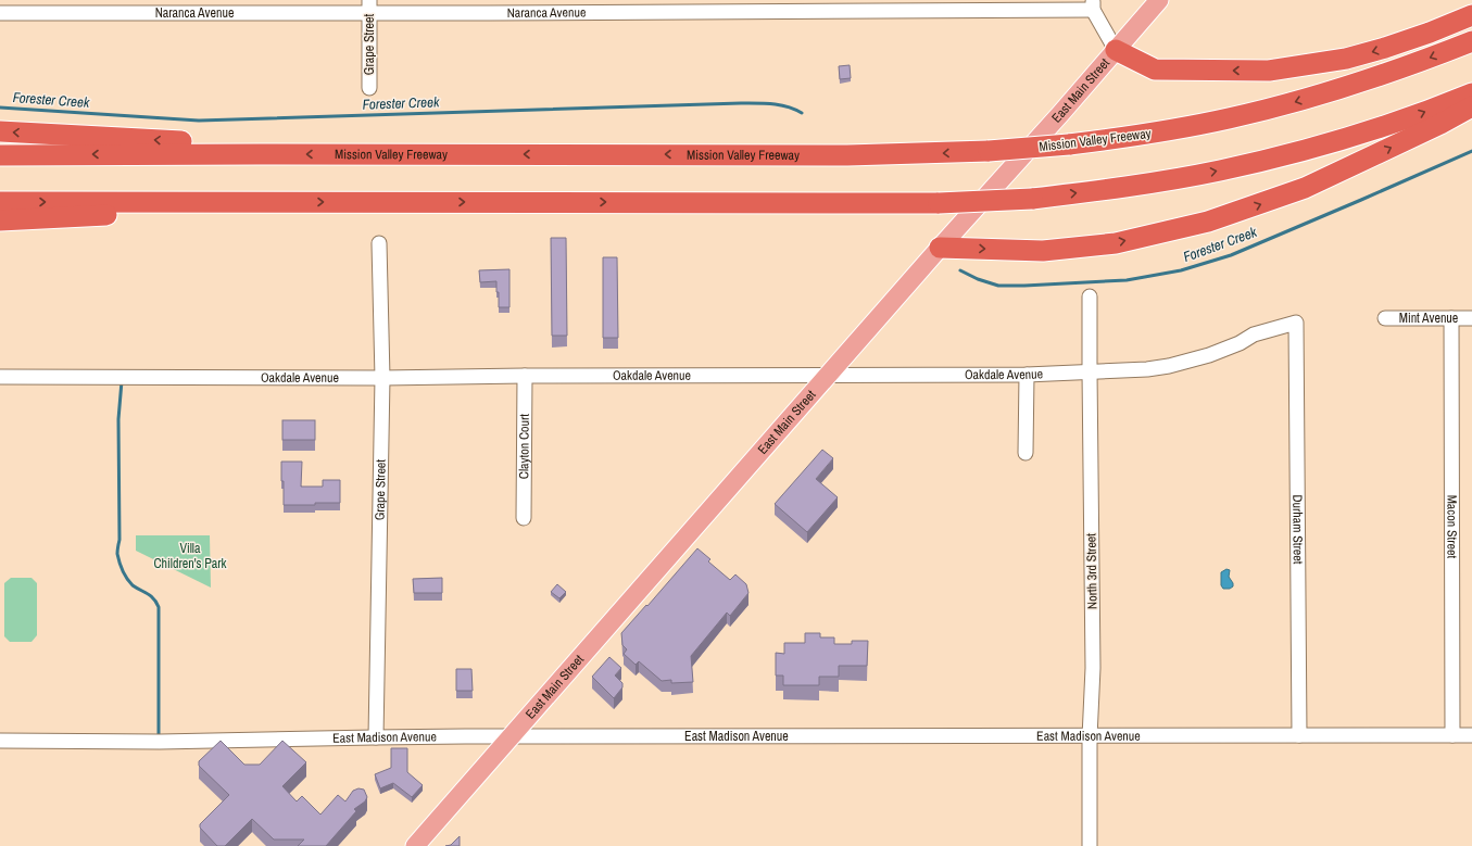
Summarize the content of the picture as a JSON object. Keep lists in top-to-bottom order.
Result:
{
  "streets": {
    "highway": ["Mission Valley Freeway"],
    "main road": ["East Main Street"],
    "street": [
      "Naranca Avenue",
      "Grape Street",
      "Mint Avenue",
      "Oakdale Avenue",
      "Clayton Court",
      "Macon Street",
      "Durham Street",
      "North 3rd Street",
      "East Madison Avenue"
    ]
  },
  "crossings": [
    ["Naranca Avenue", "Grape Street"],
    ["Grape Street", "Oakdale Avenue"],
    ["Grape Street", "East Madison Avenue"],
    ["East Main Street", "Oakdale Avenue"],
    ["East Main Street", "East Madison Avenue"],
    ["Mint Avenue", "Macon Street"],
    ["Oakdale Avenue", "Clayton Court"],
    ["Oakdale Avenue", "Durham Street"],
    ["Oakdale Avenue", "North 3rd Street"],
    ["Macon Street", "East Madison Avenue"],
    ["Durham Street", "East Madison Avenue"],
    ["North 3rd Street", "East Madison Avenue"]
  ],
  "water": ["Forester Creek"],
  "parks": ["Villa Children's Park"]
}
